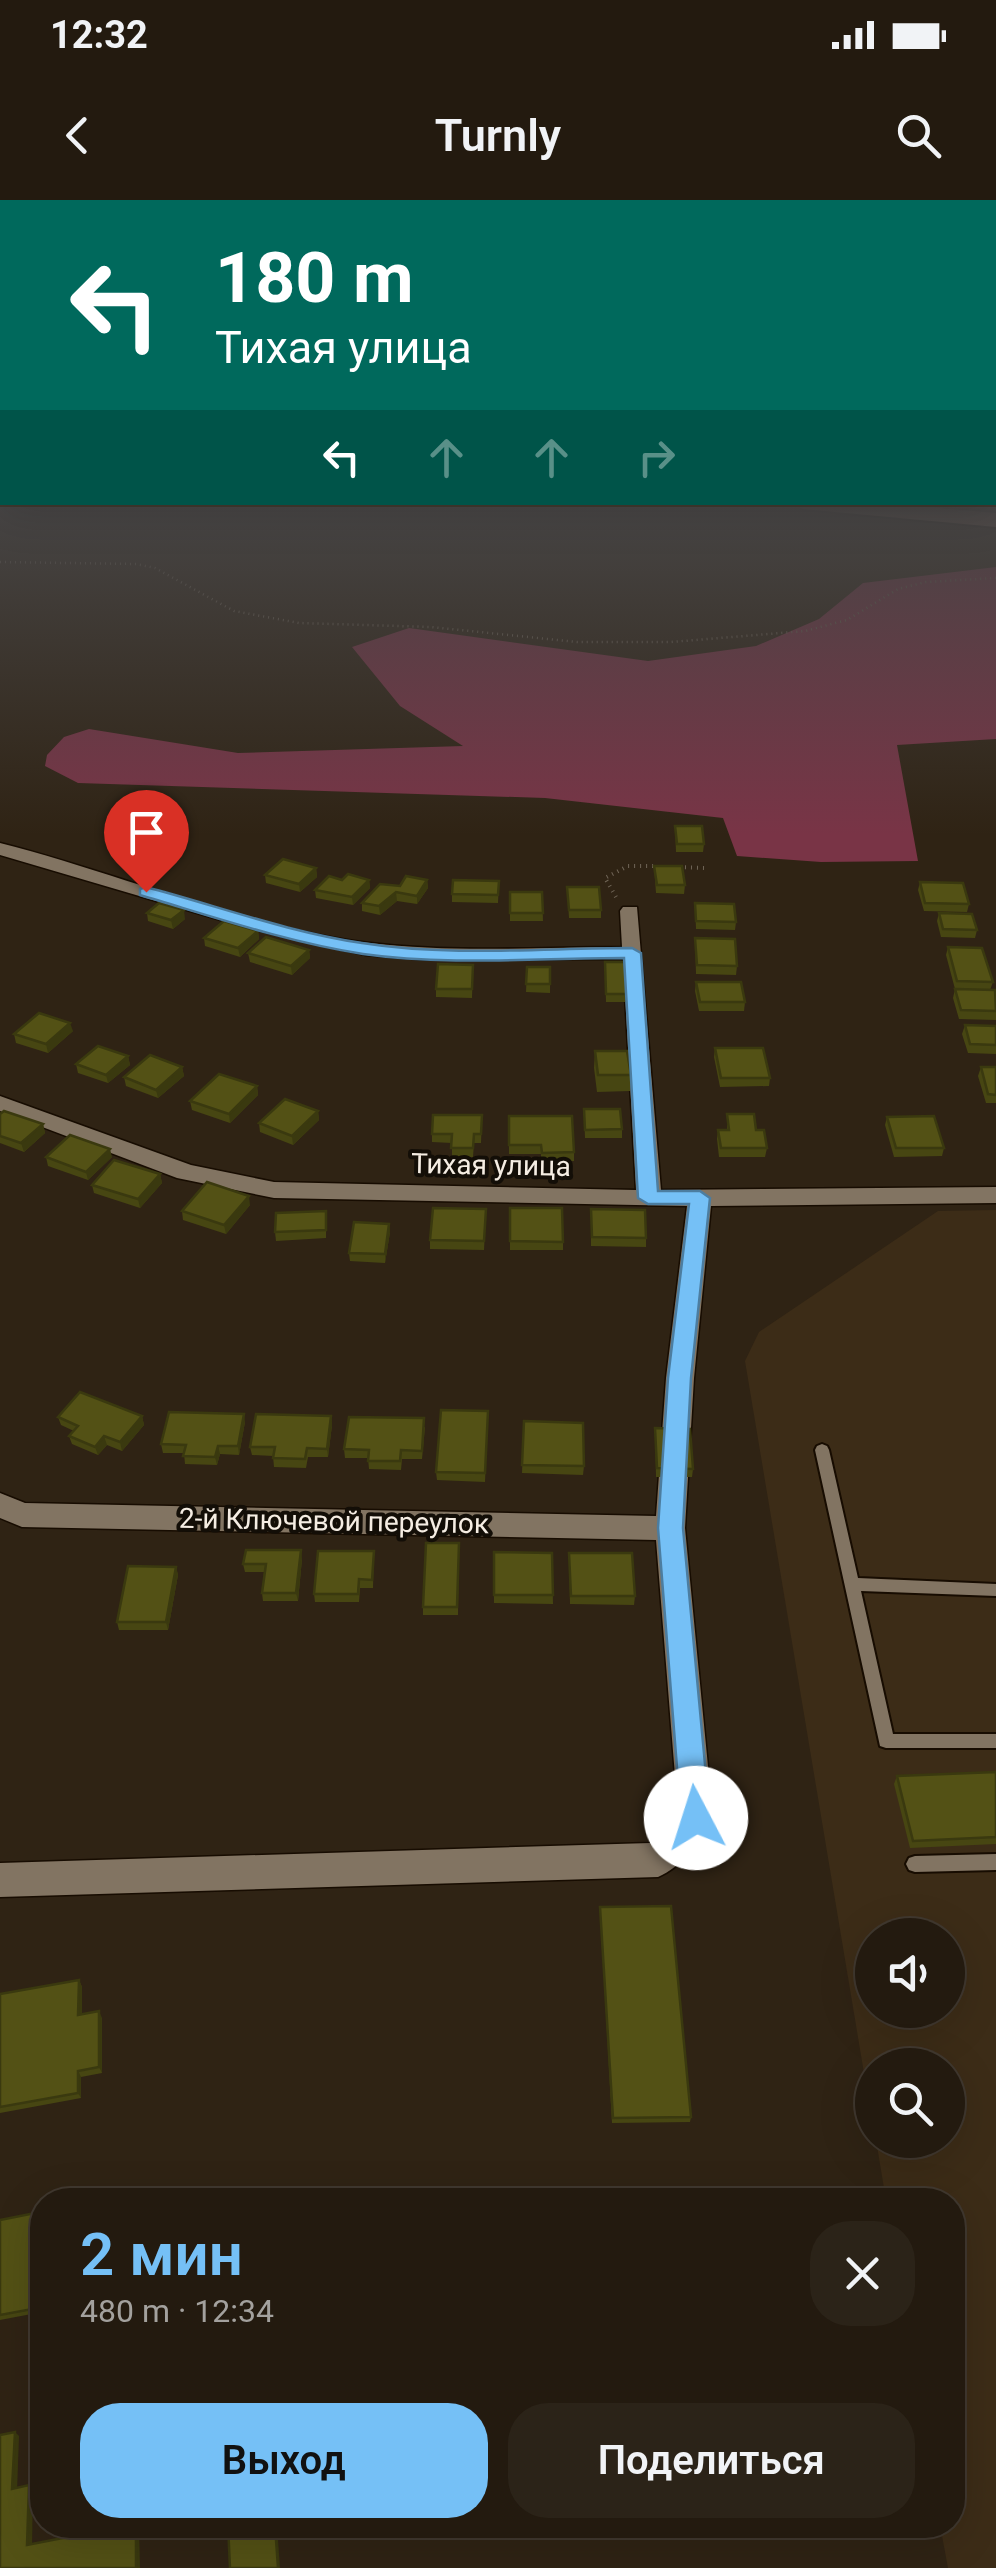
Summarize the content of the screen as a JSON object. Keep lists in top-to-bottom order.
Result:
{
  "streets": {
    "street": ["Тихая улица", "2-й Ключевой переулок"]
  },
  "page": {
    "status": "12:32",
    "header": "Turnly",
    "turn": ["180 m", "Тихая улица"],
    "heading": ["2 мин", "480 m · 12:34"],
    "buttons": ["Выход", "Поделиться"]
  }
}
